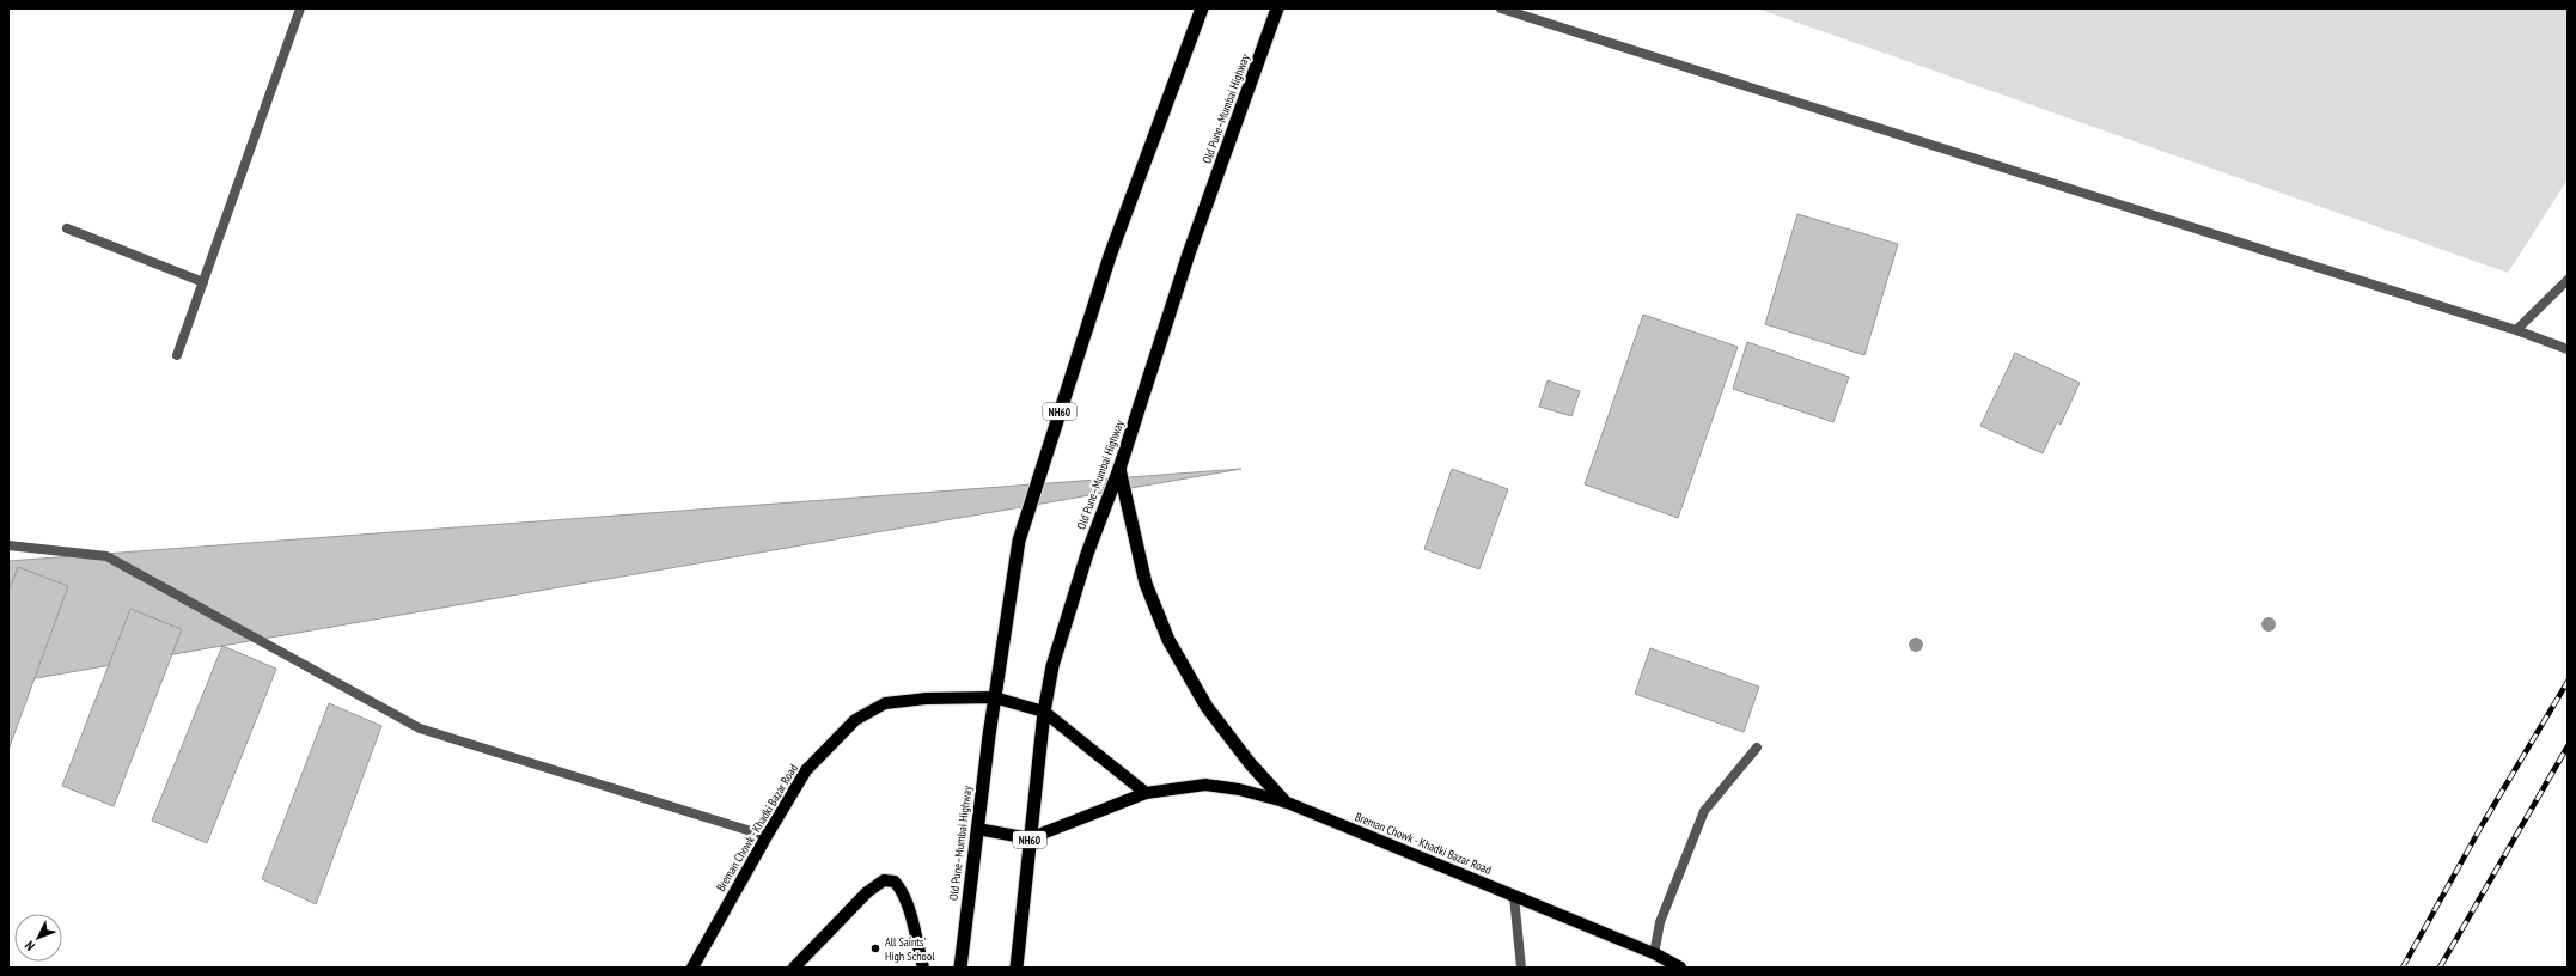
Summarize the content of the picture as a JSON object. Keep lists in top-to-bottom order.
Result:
{
  "streets": {
    "highway": ["Old Pune–Mumbai Highway", "NH60"],
    "main road": ["Breman Chowk - Khadki Bazar Road"]
  },
  "crossings": [
    ["Old Pune–Mumbai Highway", "Breman Chowk - Khadki Bazar Road"]
  ],
  "places": ["All Saints' High School"],
  "north": "bottom left"
}
